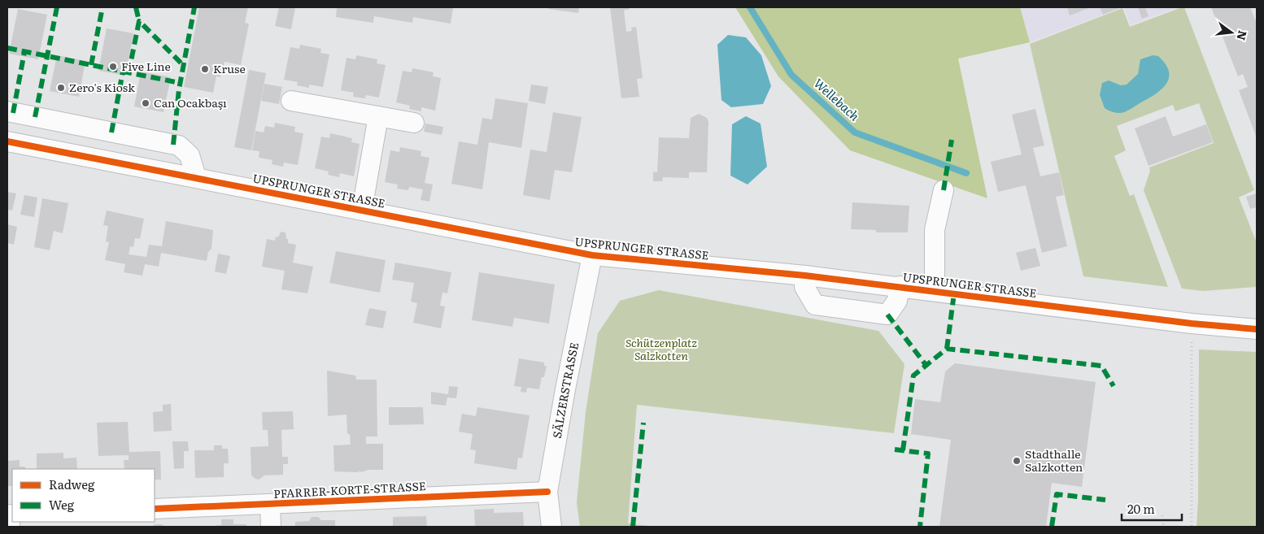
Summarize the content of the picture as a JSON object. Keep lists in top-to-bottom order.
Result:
{
  "streets": {
    "street": ["UPSPRUNGER STRASSE", "SÄLZERSTRASSE", "PFARRER-KORTE-STRASSE"]
  },
  "crossings": [
    ["UPSPRUNGER STRASSE", "SÄLZERSTRASSE"],
    ["SÄLZERSTRASSE", "PFARRER-KORTE-STRASSE"]
  ],
  "water": ["Wellebach"],
  "parks": ["Schützenplatz Salzkotten"],
  "places": [
    "Five Line",
    "Kruse",
    "Zero's Kiosk",
    "Can Ocakbaşı",
    "Stadthalle Salzkotten"
  ],
  "legend": ["Radweg", "Weg"],
  "scale_bar": "20 m",
  "north": "right"
}
